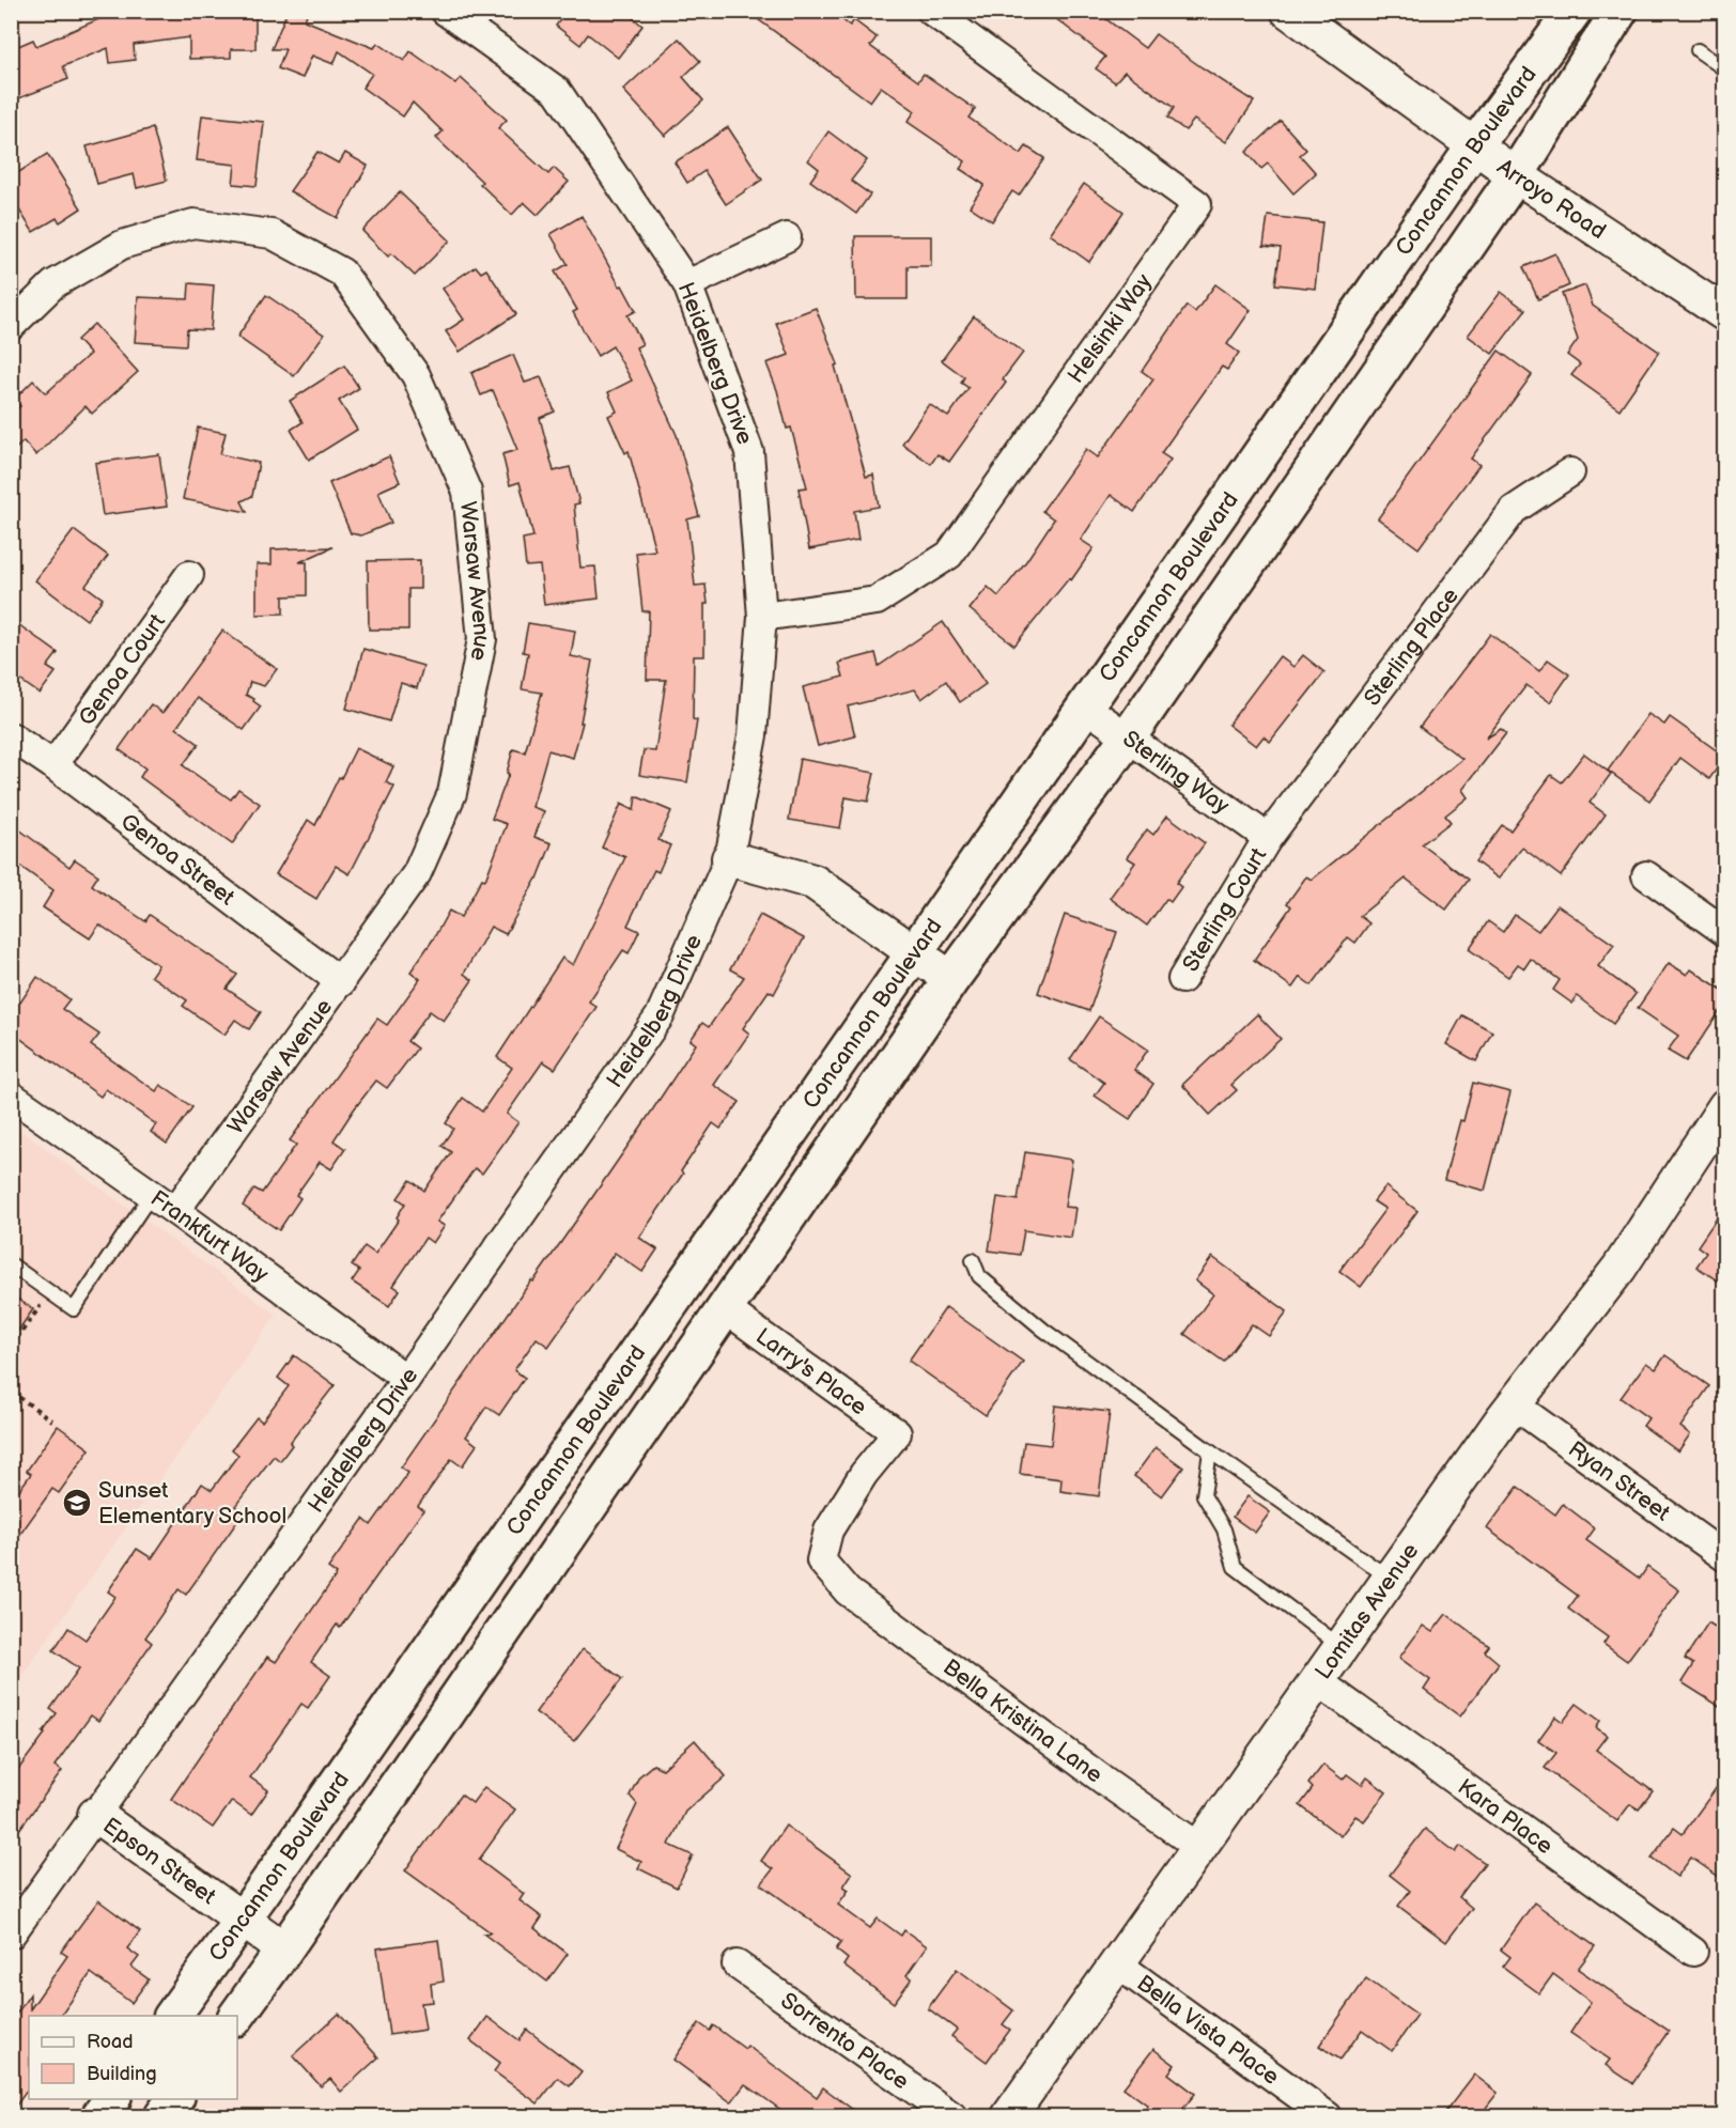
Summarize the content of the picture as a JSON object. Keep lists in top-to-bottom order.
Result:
{
  "streets": {
    "main road": ["Concannon Boulevard"],
    "street": [
      "Arroyo Road",
      "Helsinki Way",
      "Heidelberg Drive",
      "Warsaw Avenue",
      "Sterling Place",
      "Genoa Court",
      "Sterling Way",
      "Genoa Street",
      "Sterling Court",
      "Frankfurt Way",
      "Larry's Place",
      "Ryan Street",
      "Lomitas Avenue",
      "Bella Kristina Lane",
      "Kara Place",
      "Epson Street",
      "Bella Vista Place",
      "Sorrento Place"
    ]
  },
  "crossings": [
    ["Concannon Boulevard", "Arroyo Road"],
    ["Concannon Boulevard", "Sterling Way"],
    ["Concannon Boulevard", "Larry's Place"],
    ["Concannon Boulevard", "Epson Street"],
    ["Helsinki Way", "Heidelberg Drive"],
    ["Heidelberg Drive", "Frankfurt Way"],
    ["Heidelberg Drive", "Epson Street"],
    ["Warsaw Avenue", "Genoa Street"],
    ["Warsaw Avenue", "Frankfurt Way"],
    ["Sterling Place", "Sterling Way"],
    ["Sterling Place", "Sterling Court"],
    ["Genoa Court", "Genoa Street"],
    ["Sterling Way", "Sterling Court"],
    ["Larry's Place", "Bella Kristina Lane"],
    ["Ryan Street", "Lomitas Avenue"],
    ["Lomitas Avenue", "Bella Kristina Lane"],
    ["Lomitas Avenue", "Kara Place"],
    ["Lomitas Avenue", "Bella Vista Place"]
  ],
  "places": {
    "school or university": ["Sunset Elementary School"]
  },
  "legend": ["Road", "Building"]
}
